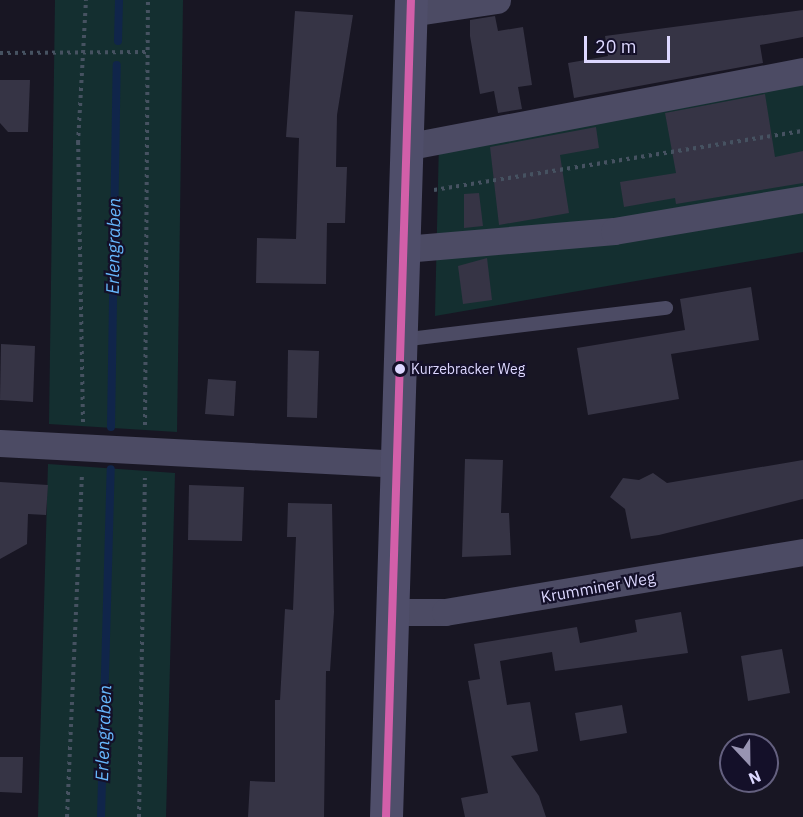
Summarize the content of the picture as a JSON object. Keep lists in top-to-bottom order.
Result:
{
  "streets": {
    "street": ["Krumminer Weg"]
  },
  "water": ["Erlengraben"],
  "places": ["Kurzebracker Weg"],
  "scale_bar": "20 m",
  "north": "bottom"
}
